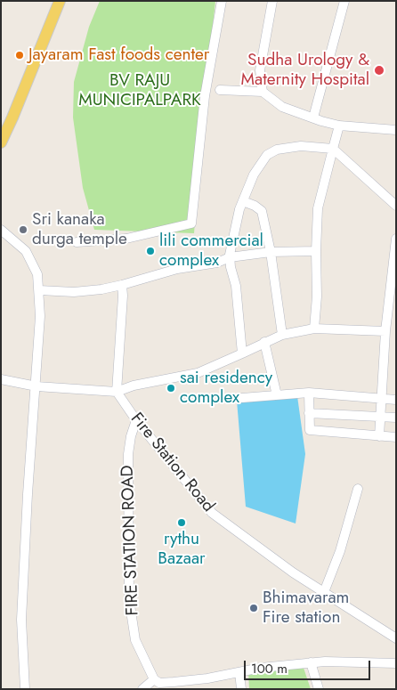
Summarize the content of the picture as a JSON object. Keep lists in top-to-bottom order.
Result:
{
  "streets": {
    "street": ["Fire Station Road", "FIRE STATION ROAD"]
  },
  "crossings": [
    ["Fire Station Road", "FIRE STATION ROAD"]
  ],
  "parks": ["BV RAJU MUNICIPALPARK"],
  "places": [
    "Jayaram Fast foods center",
    "Sudha Urology & Maternity Hospital",
    "Sri kanaka durga temple",
    "lili commercial complex",
    "sai residency complex",
    "rythu Bazaar",
    "Bhimavaram Fire station"
  ],
  "scale_bar": "100 m"
}
